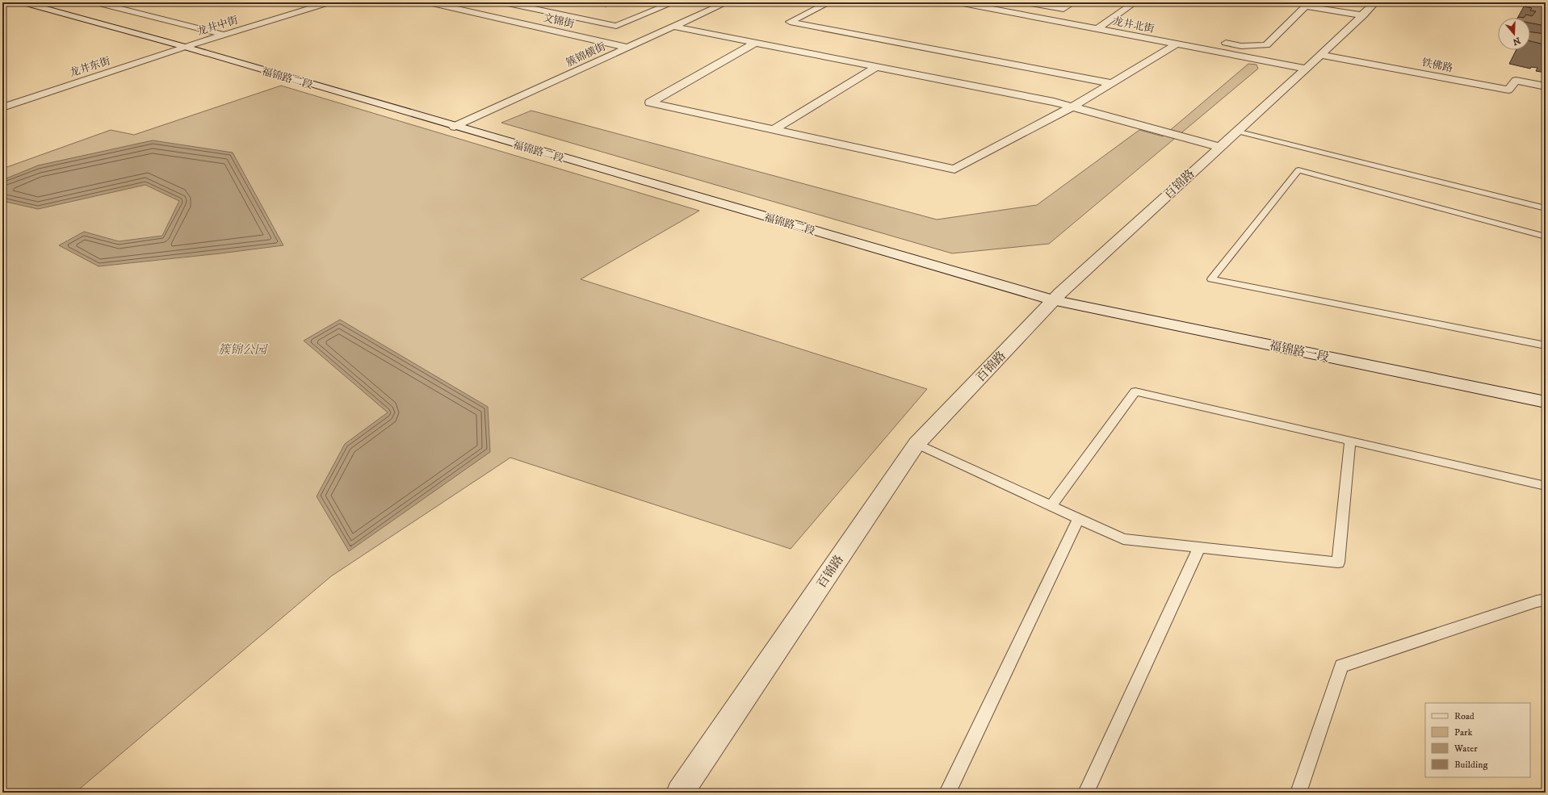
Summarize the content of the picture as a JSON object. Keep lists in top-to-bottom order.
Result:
{
  "streets": {
    "street": [
      "文锦街",
      "龙井北街",
      "龙井中街",
      "簇锦横街",
      "铁佛路",
      "龙井东街",
      "福锦路二段",
      "百锦路",
      "福锦路一段"
    ]
  },
  "crossings": [
    ["文锦街", "簇锦横街"],
    ["龙井北街", "百锦路"],
    ["龙井中街", "龙井东街"],
    ["龙井中街", "福锦路二段"],
    ["簇锦横街", "福锦路二段"],
    ["铁佛路", "百锦路"],
    ["龙井东街", "福锦路二段"],
    ["福锦路二段", "百锦路"],
    ["福锦路二段", "福锦路一段"],
    ["百锦路", "福锦路一段"]
  ],
  "parks": ["簇锦公园"],
  "legend": [
    "Road",
    "Park",
    "Water",
    "Building"
  ],
  "north": "bottom"
}
